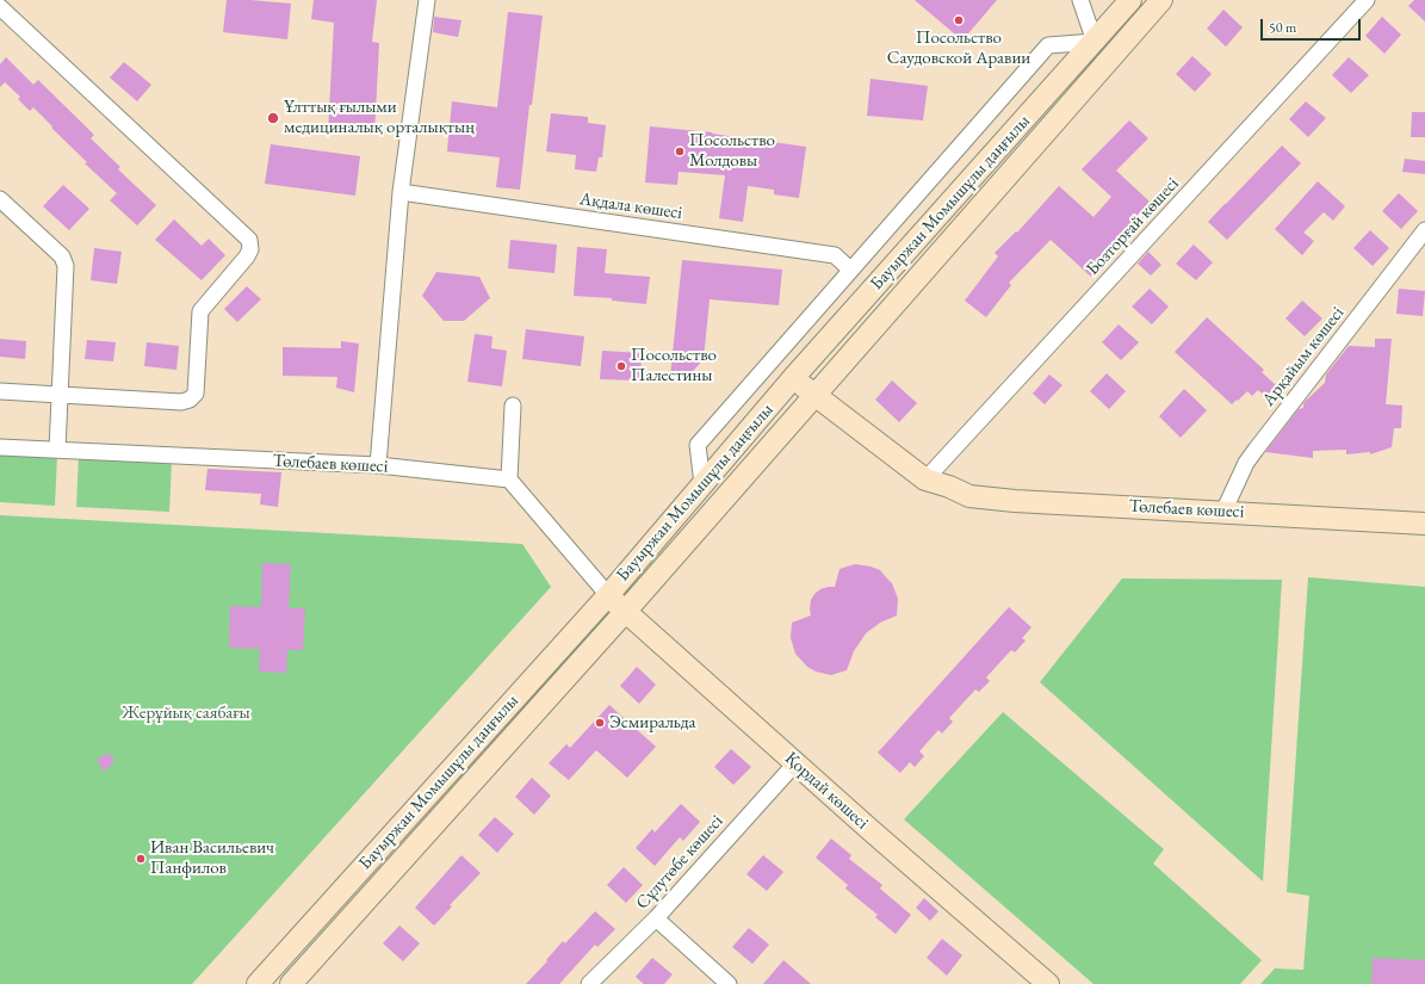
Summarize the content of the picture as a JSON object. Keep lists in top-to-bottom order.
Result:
{
  "streets": {
    "main road": ["Бауыржан Момышұлы даңғылы", "Төлебаев көшесі", "Қордай көшесі"],
    "street": [
      "Ақдала көшесі",
      "Бозторғай көшесі",
      "Арқайым көшесі",
      "Сұлутөбе көшесі"
    ]
  },
  "crossings": [
    ["Бауыржан Момышұлы даңғылы", "Қордай көшесі"],
    ["Бозторғай көшесі", "Төлебаев көшесі"],
    ["Арқайым көшесі", "Төлебаев көшесі"],
    ["Қордай көшесі", "Сұлутөбе көшесі"]
  ],
  "parks": ["Жерұйық саябағы"],
  "places": [
    "Посольство Саудовской Аравии",
    "Ұлттық ғылыми медициналық орталықтың",
    "Посольство Молдовы",
    "Посольство Палестины",
    "Эсмиральда",
    "Иван Васильевич Панфилов"
  ],
  "scale_bar": "50 m"
}
